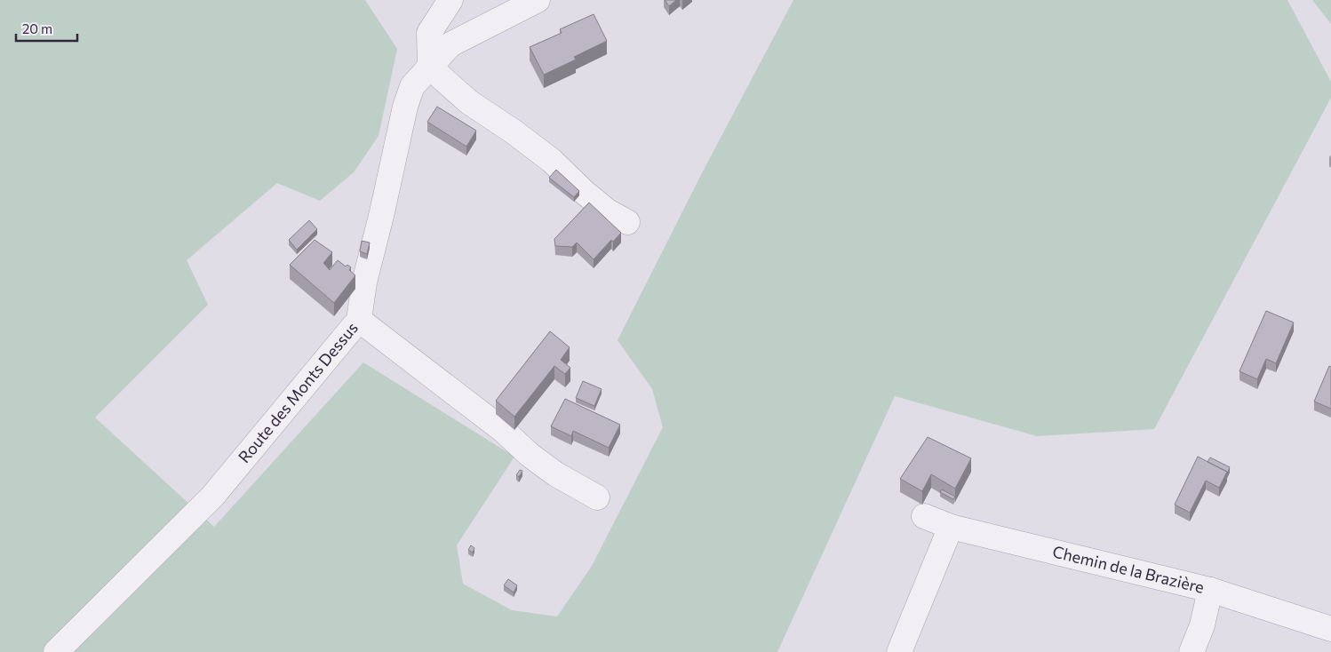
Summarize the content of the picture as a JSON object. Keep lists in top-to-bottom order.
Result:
{
  "streets": {
    "street": ["Route des Monts Dessus", "Chemin de la Brazière"]
  },
  "scale_bar": "20 m"
}
